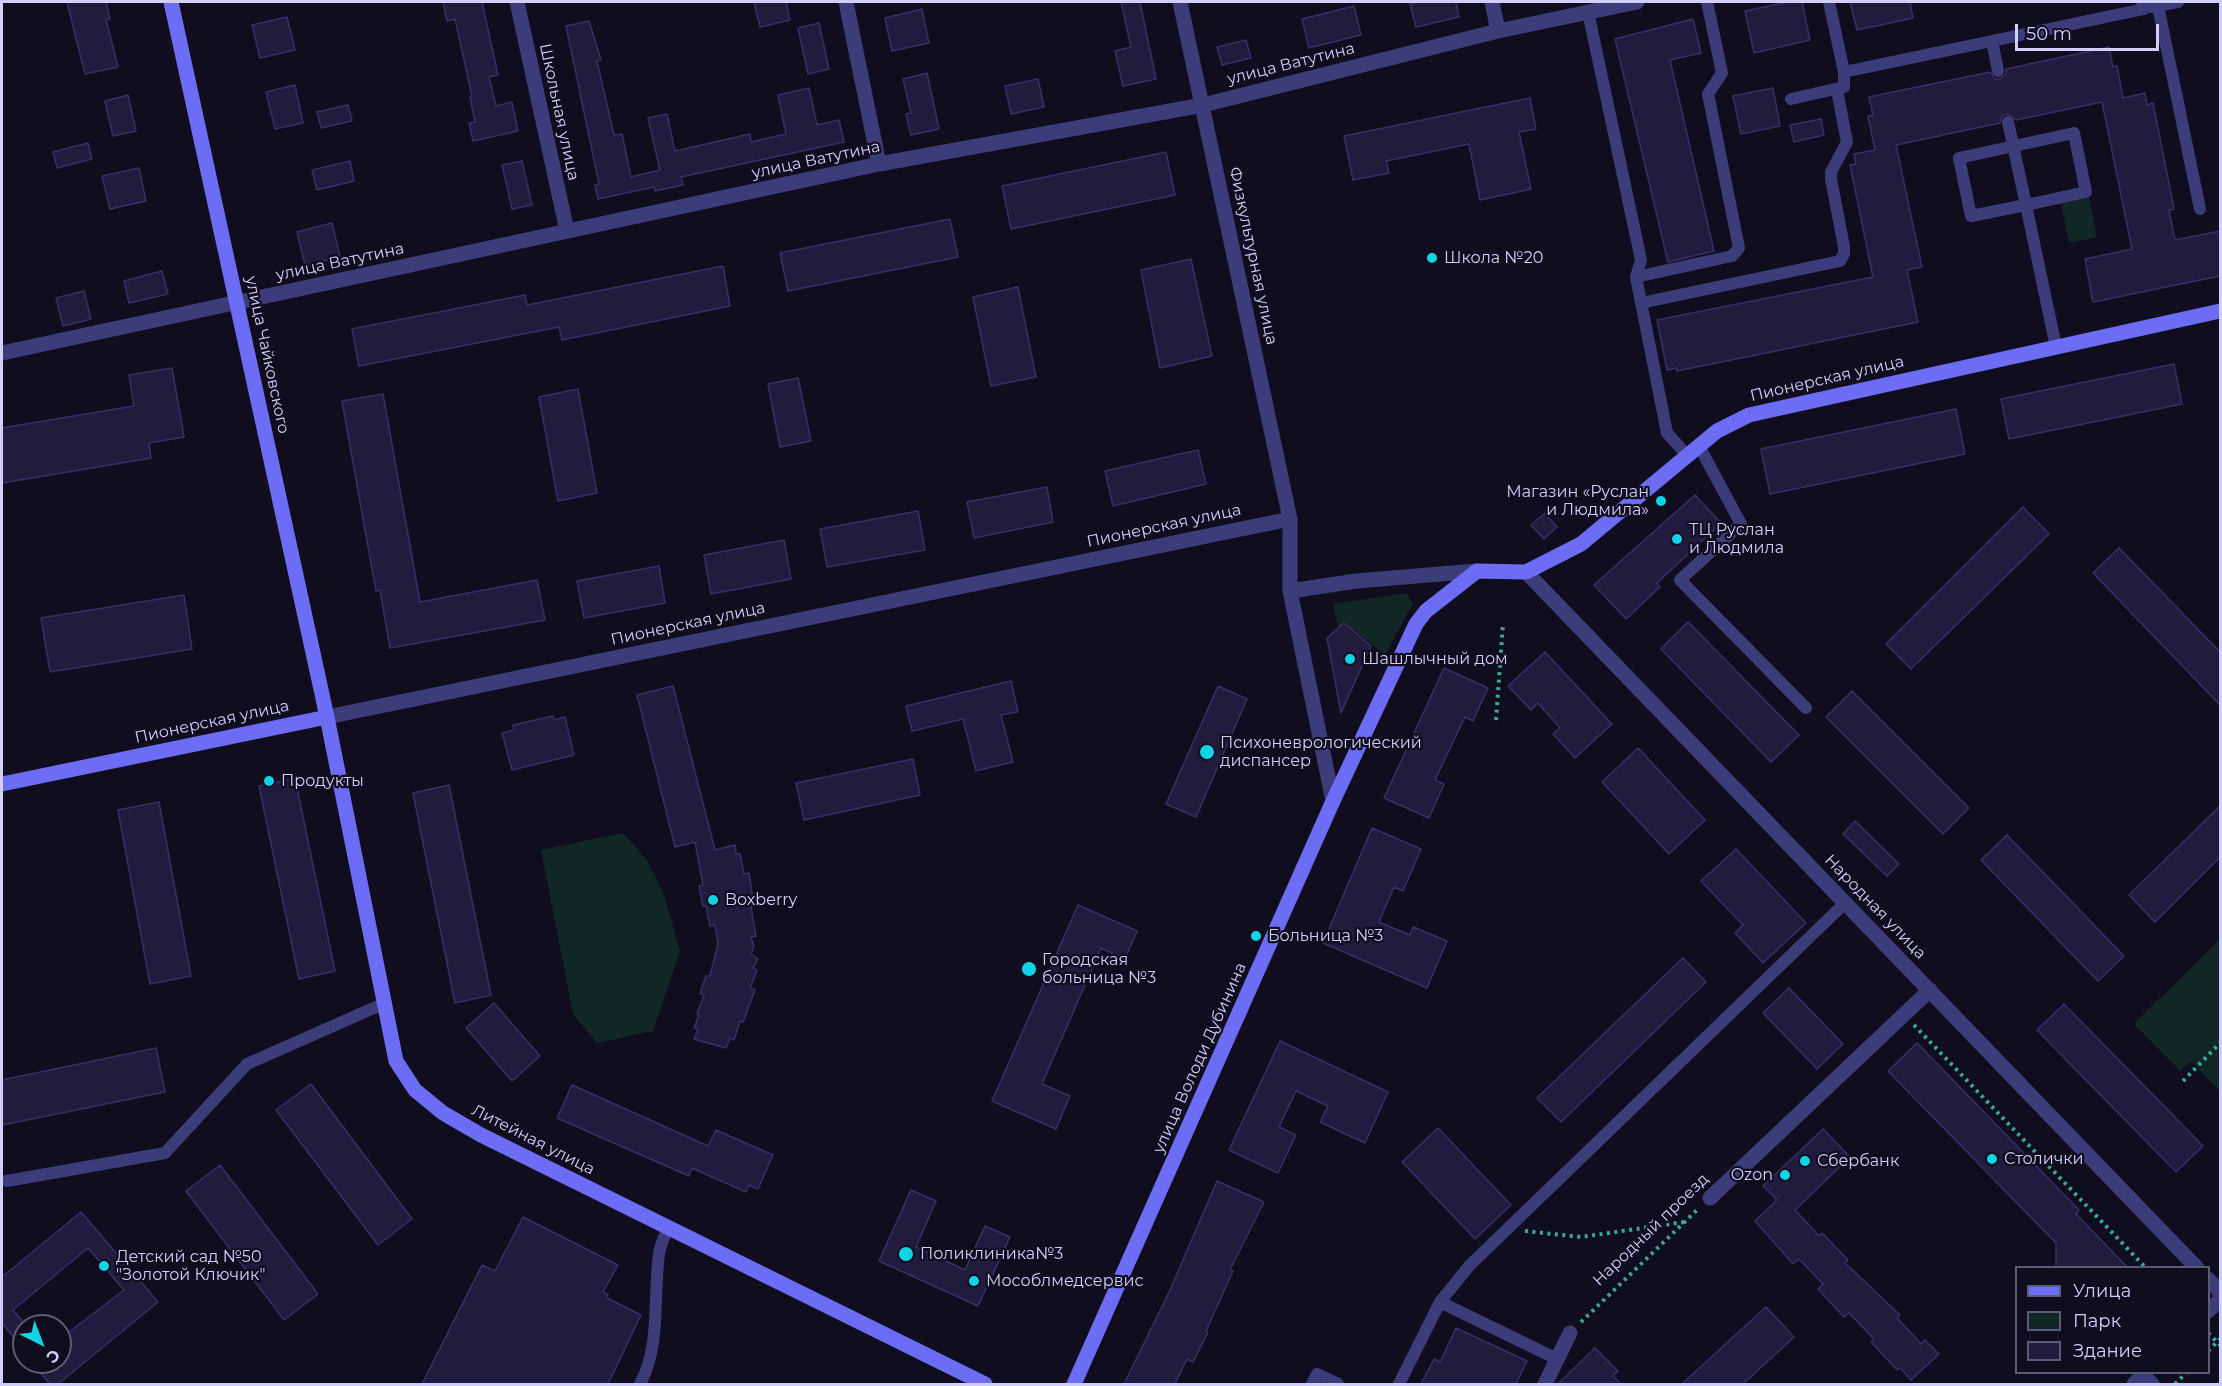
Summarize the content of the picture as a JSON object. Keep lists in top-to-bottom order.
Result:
{
  "streets": {
    "street": [
      "улица Ватутина",
      "Школьная улица",
      "Физкультурная улица",
      "улица Чайковского",
      "Пионерская улица",
      "Народная улица",
      "улица Володи Дубинина",
      "Литейная улица",
      "Народный проезд"
    ]
  },
  "crossings": [
    ["улица Ватутина", "Школьная улица"],
    ["улица Ватутина", "Физкультурная улица"],
    ["улица Ватутина", "улица Чайковского"],
    ["Физкультурная улица", "Пионерская улица"],
    ["улица Чайковского", "Пионерская улица"],
    ["улица Чайковского", "Литейная улица"],
    ["Пионерская улица", "Народная улица"],
    ["Пионерская улица", "улица Володи Дубинина"],
    ["Пионерская улица", "Литейная улица"],
    ["Народная улица", "Народный проезд"]
  ],
  "places": [
    "Школа №20",
    "Магазин «Руслан и Людмила»",
    "ТЦ Руслан и Людмила",
    "Шашлычный дом",
    "Психоневрологический диспансер",
    "Продукты",
    "Boxberry",
    "Больница №3",
    "Городская больница №3",
    "Столички",
    "Сбербанк",
    "Ozon",
    "Поликлиника№3",
    "Детский сад №50 \"Золотой Ключик\"",
    "Мособлмедсервис"
  ],
  "legend": ["Улица", "Парк", "Здание"],
  "scale_bar": "50 m",
  "north": "bottom right"
}
